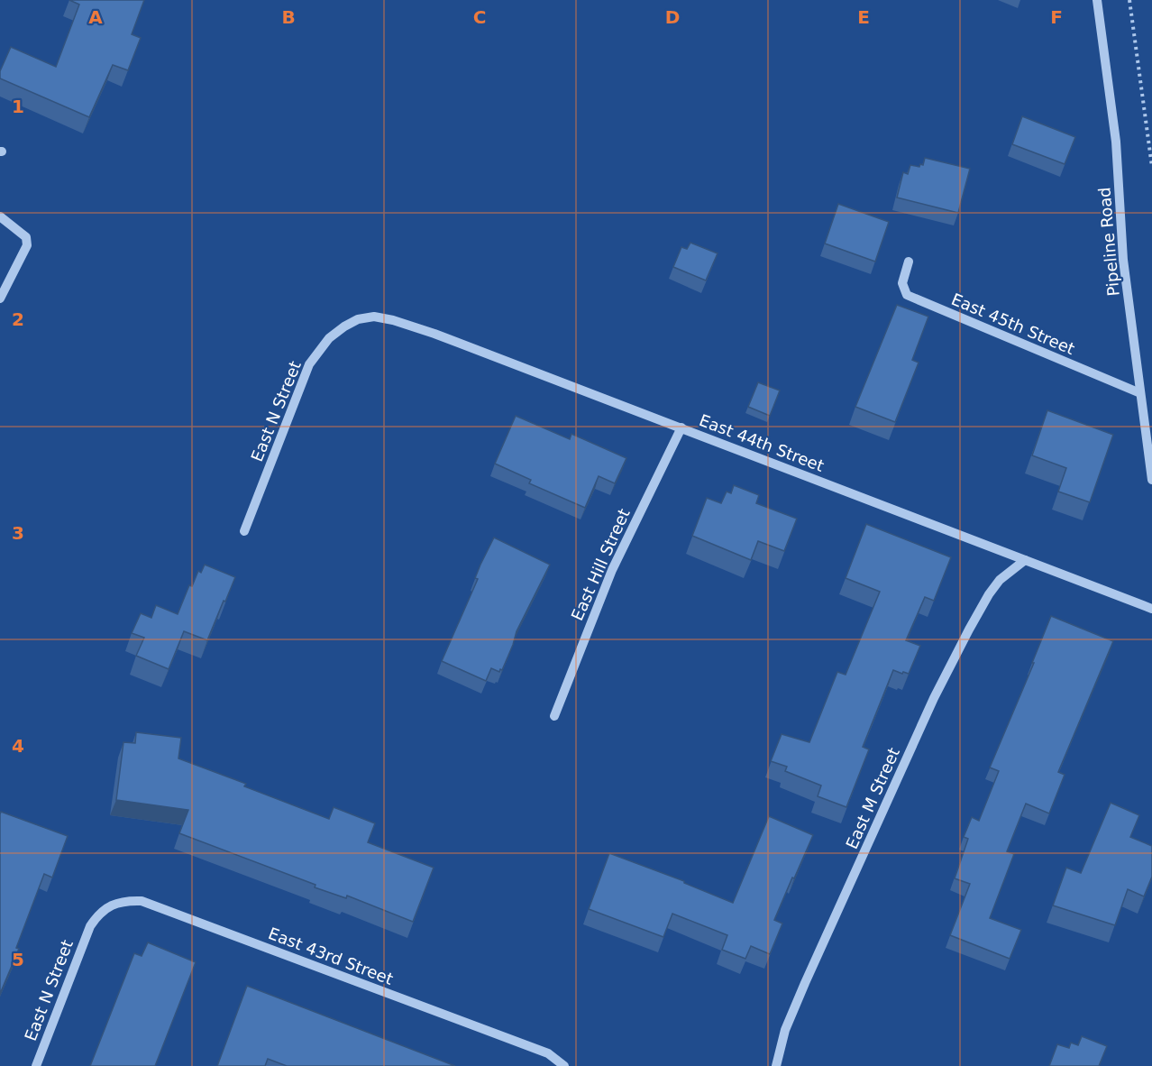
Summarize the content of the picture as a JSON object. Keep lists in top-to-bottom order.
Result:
{
  "streets": {
    "street": [
      "Pipeline Road",
      "East 45th Street",
      "East N Street",
      "East 44th Street",
      "East Hill Street",
      "East M Street",
      "East 43rd Street"
    ]
  },
  "crossings": [
    ["Pipeline Road", "East 45th Street"],
    ["East N Street", "East 44th Street"],
    ["East N Street", "East 43rd Street"],
    ["East 44th Street", "East Hill Street"],
    ["East 44th Street", "East M Street"]
  ],
  "grid": {
    "columns": [
      "A",
      "B",
      "C",
      "D",
      "E",
      "F"
    ],
    "rows": [
      "1",
      "2",
      "3",
      "4",
      "5"
    ]
  }
}
